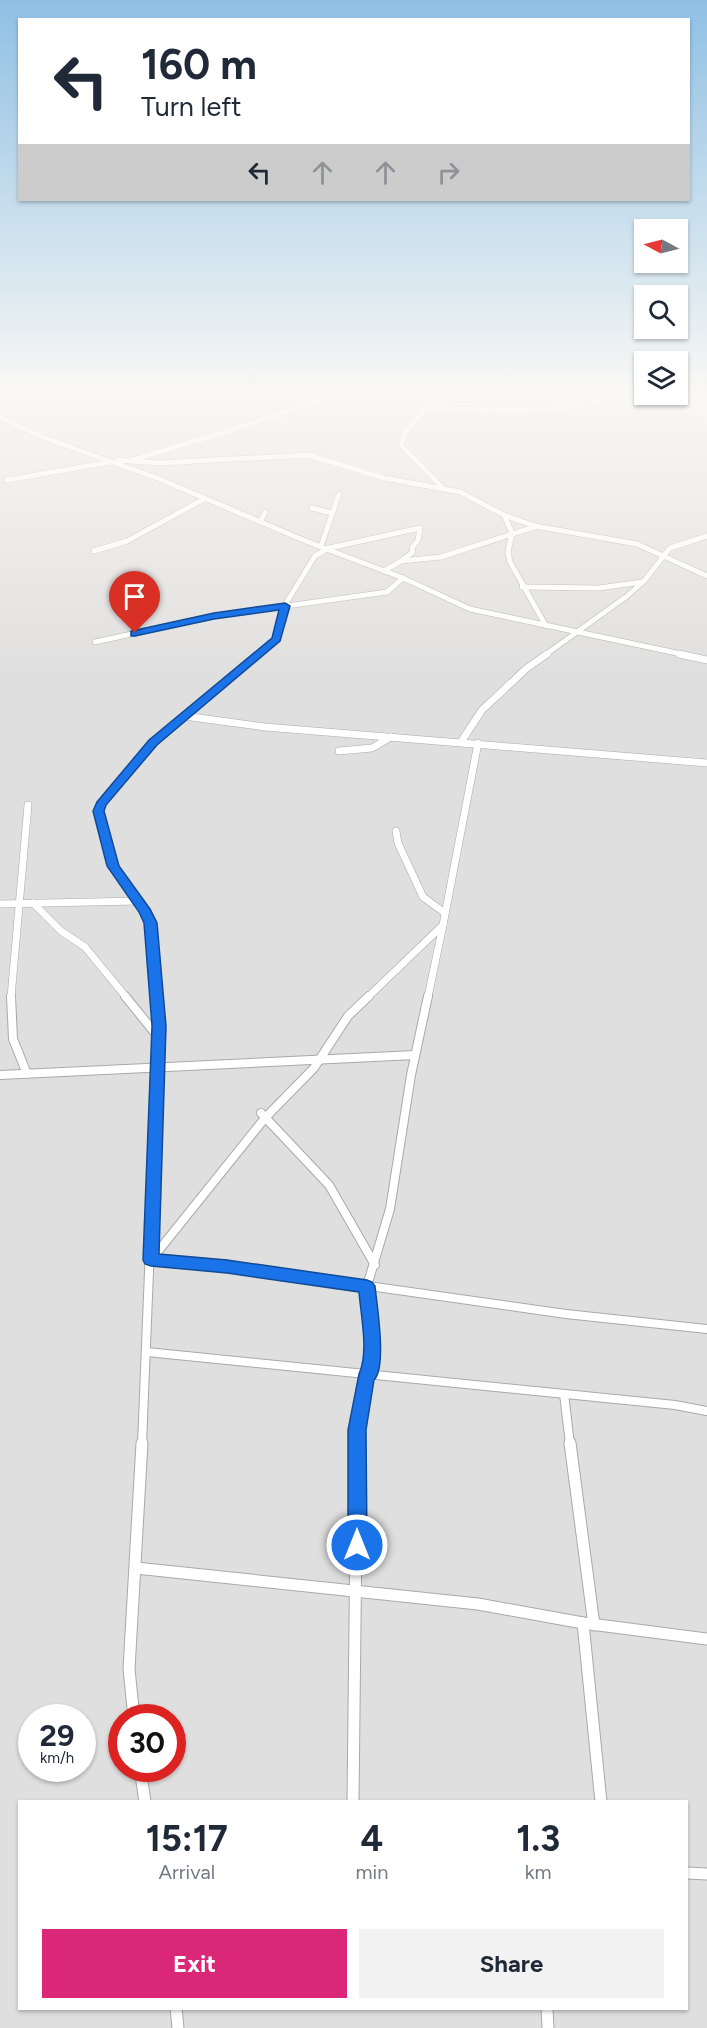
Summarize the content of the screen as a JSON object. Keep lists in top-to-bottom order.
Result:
{
  "north": "left",
  "page": {
    "turn": ["160 m", "Turn left"],
    "speed": "29 km/h",
    "limit": "30",
    "eta": [
      "15:17",
      "Arrival",
      "4",
      "min",
      "1.3",
      "km"
    ],
    "buttons": ["Exit", "Share"]
  }
}
